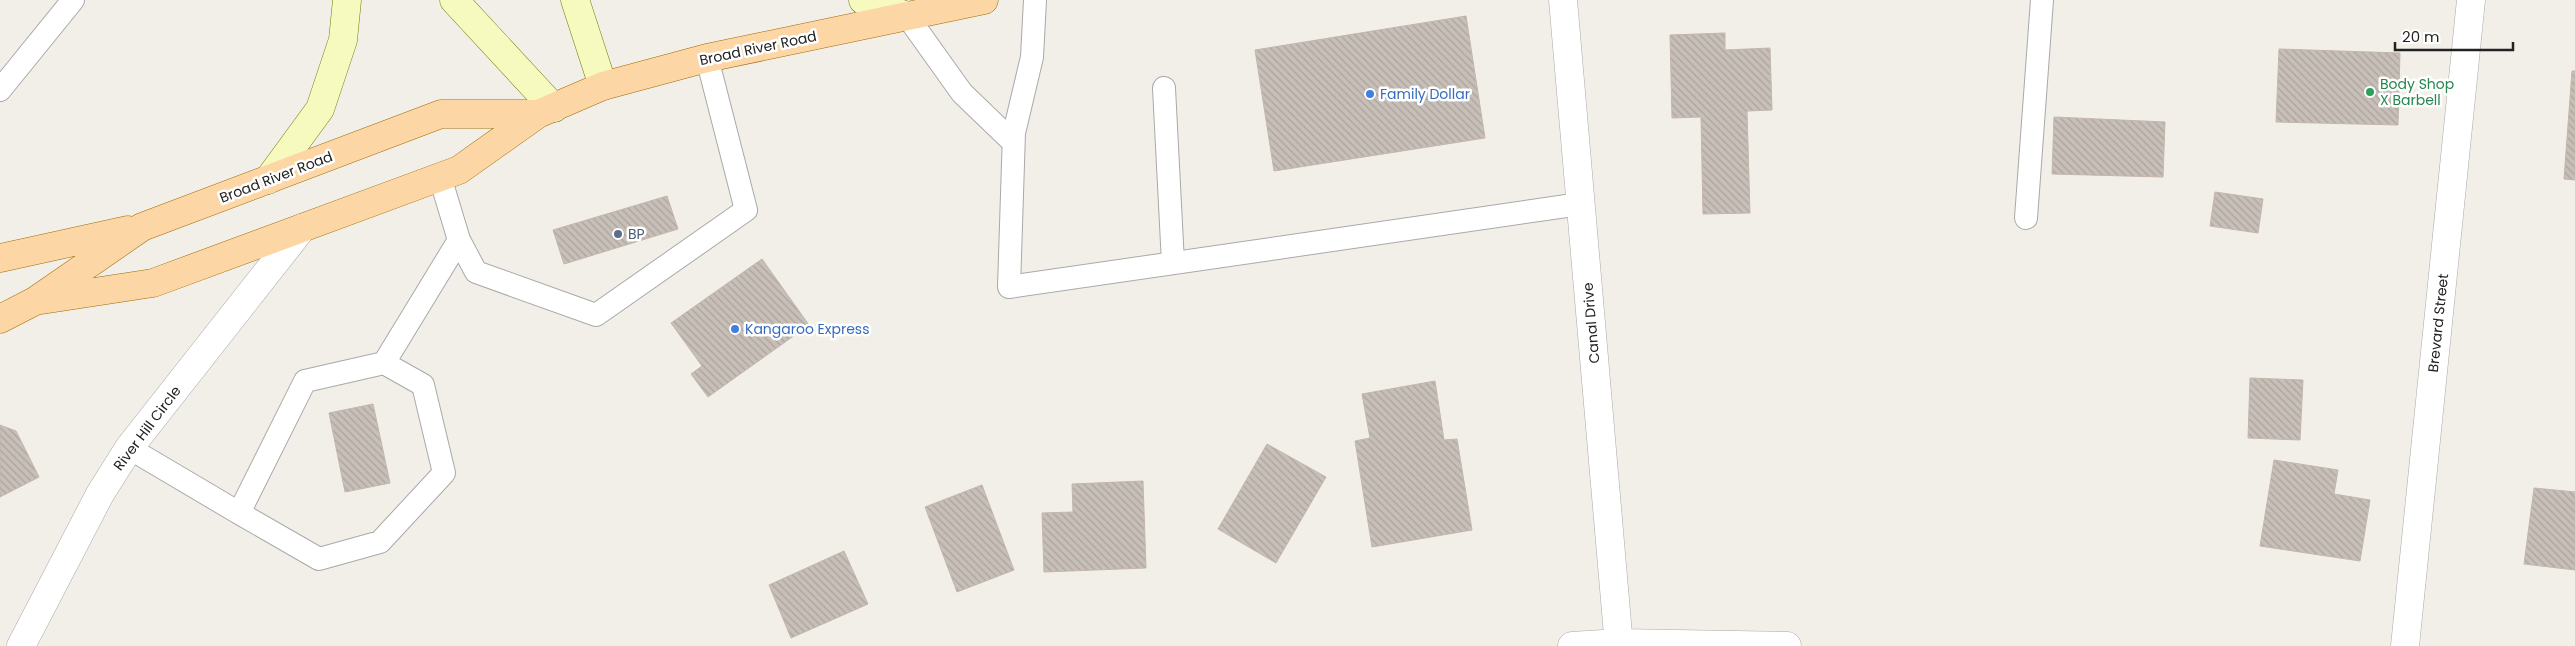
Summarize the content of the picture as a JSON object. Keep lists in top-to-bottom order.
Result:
{
  "streets": {
    "main road": ["Broad River Road"],
    "street": ["Canal Drive", "Brevard Street", "River Hill Circle"]
  },
  "crossings": [
    ["Broad River Road", "River Hill Circle"]
  ],
  "places": [
    "Body Shop X Barbell",
    "Family Dollar",
    "BP",
    "Kangaroo Express"
  ],
  "scale_bar": "20 m"
}
